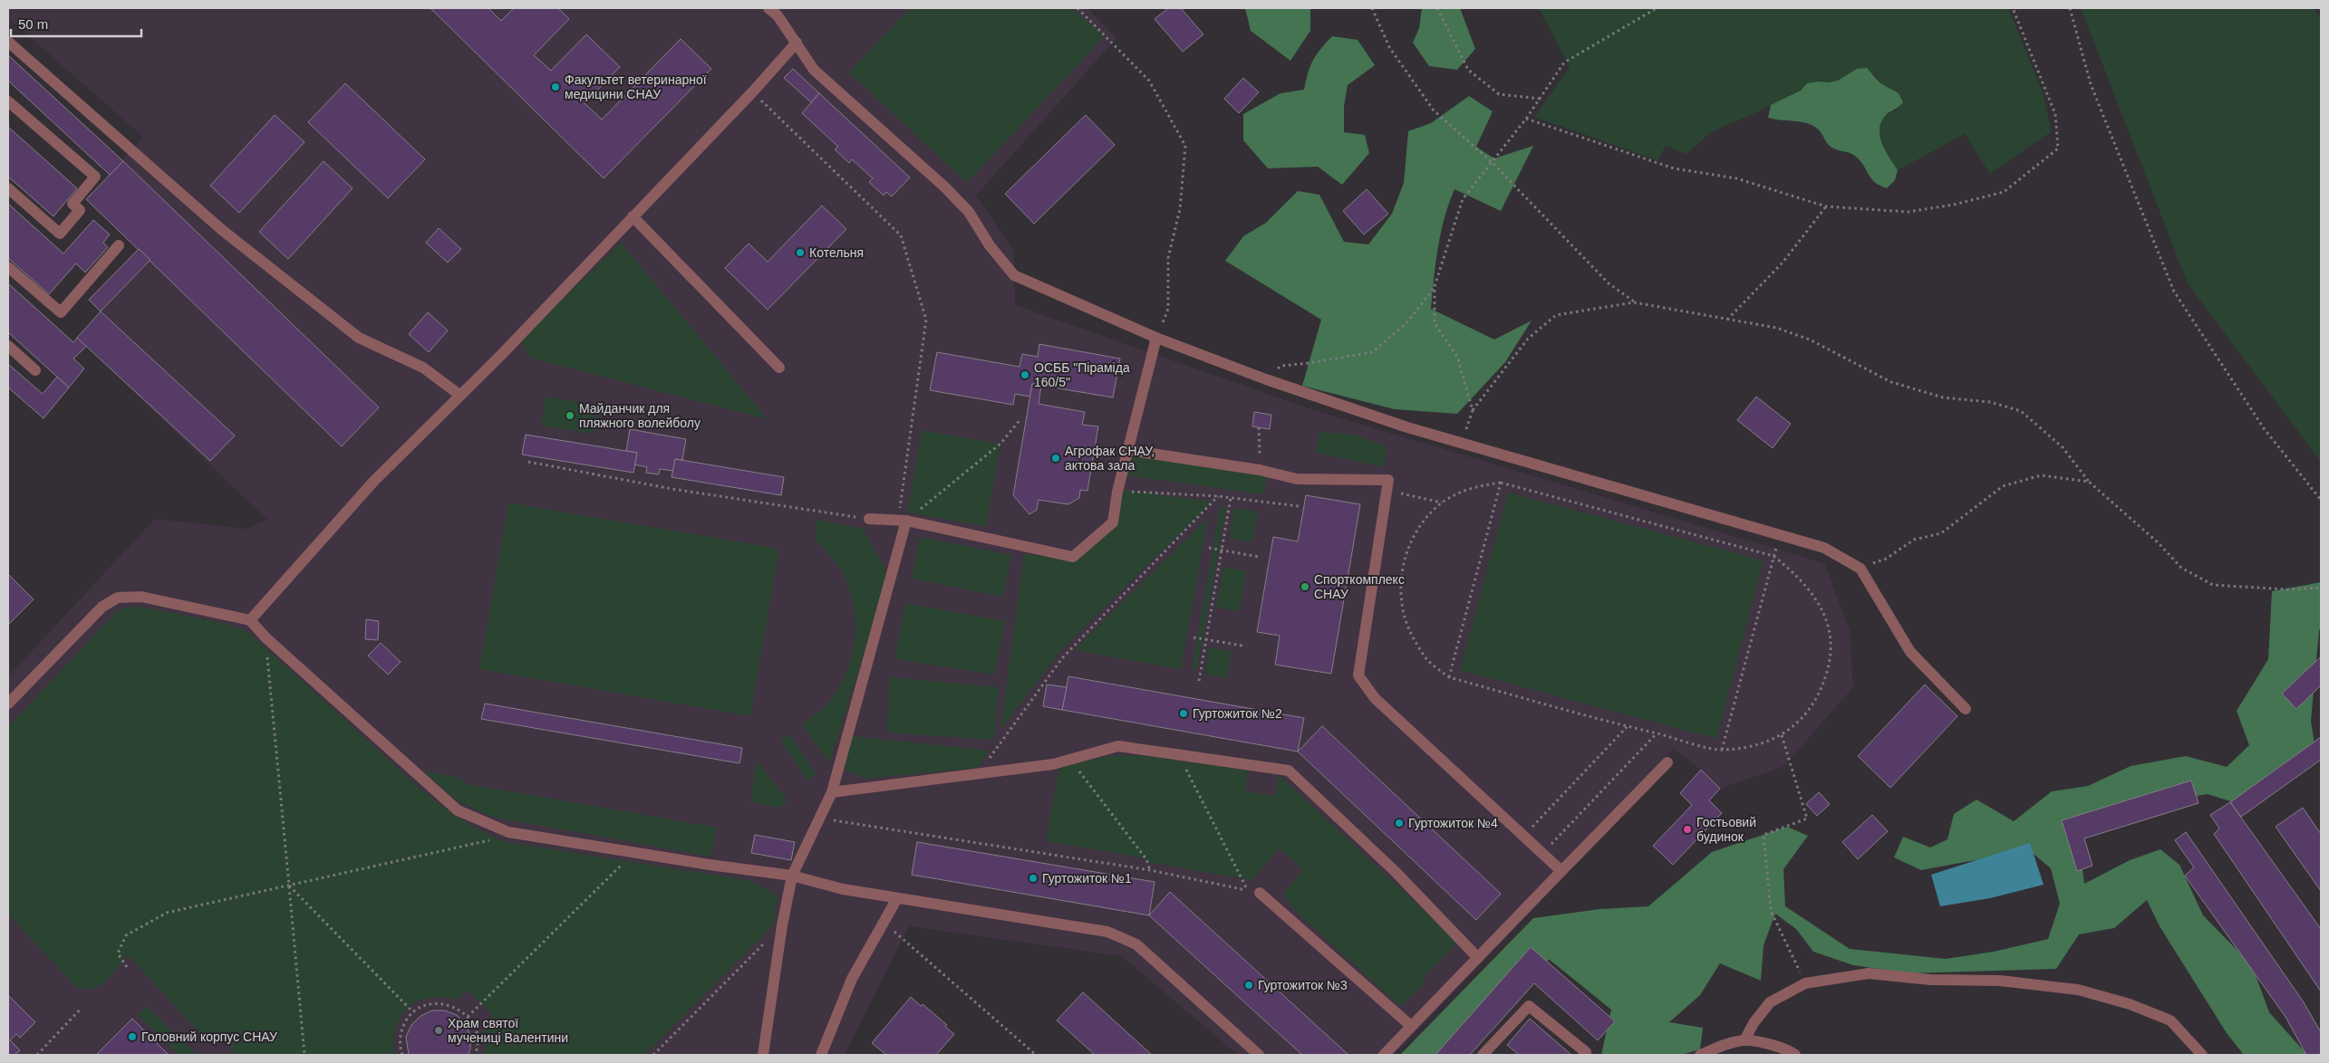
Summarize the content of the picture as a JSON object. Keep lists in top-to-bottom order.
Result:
{
  "places": [
    "Факультет ветеринарної медицини СНАУ",
    "Котельня",
    "ОСББ \"Піраміда 160/5\"",
    "Майданчик для пляжного волейболу",
    "Агрофак СНАУ, актова зала",
    "Спорткомплекс СНАУ",
    "Гуртожиток №2",
    "Гуртожиток №4",
    "Гостьовий будинок",
    "Гуртожиток №1",
    "Гуртожиток №3",
    "Храм святої мучениці Валентини",
    "Головний корпус СНАУ"
  ],
  "scale_bar": "50 m"
}
